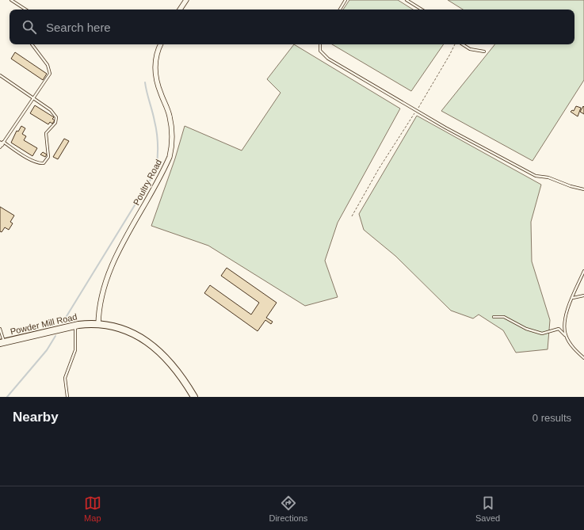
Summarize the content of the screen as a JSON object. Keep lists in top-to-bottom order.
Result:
{
  "streets": {
    "main road": ["Powder Mill Road"],
    "street": ["Poultry Road"]
  },
  "crossings": [
    ["Poultry Road", "Powder Mill Road"]
  ],
  "page": {
    "search": "Search here",
    "heading": ["Nearby", "0 results"],
    "nav": ["Map", "Directions", "Saved"]
  }
}
